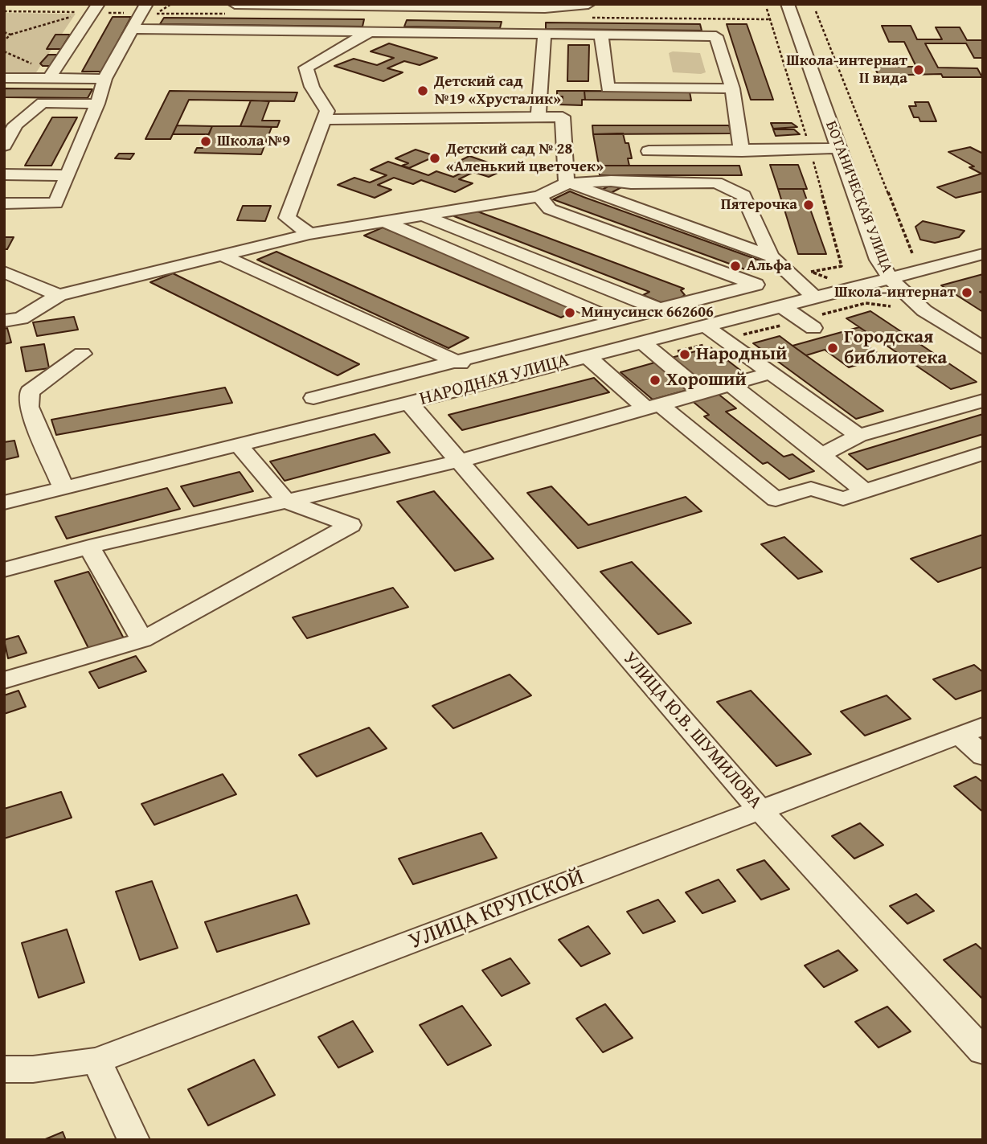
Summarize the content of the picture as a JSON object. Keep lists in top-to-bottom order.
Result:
{
  "streets": {
    "street": [
      "БОТАНИЧЕСКАЯ УЛИЦА",
      "НАРОДНАЯ УЛИЦА",
      "УЛИЦА Ю.В. ШУМИЛОВА",
      "УЛИЦА КРУПСКОЙ"
    ]
  },
  "crossings": [
    ["БОТАНИЧЕСКАЯ УЛИЦА", "НАРОДНАЯ УЛИЦА"],
    ["НАРОДНАЯ УЛИЦА", "УЛИЦА Ю.В. ШУМИЛОВА"],
    ["УЛИЦА Ю.В. ШУМИЛОВА", "УЛИЦА КРУПСКОЙ"]
  ],
  "places": [
    "Школа-интернат II вида",
    "Детский сад №19 «Хрусталик»",
    "Школа №9",
    "Детский сад № 28 «Аленький цветочек»",
    "Пятерочка",
    "Альфа",
    "Школа-интернат",
    "Минусинск 662606",
    "Городская библиотека",
    "Народный",
    "Хороший"
  ]
}
